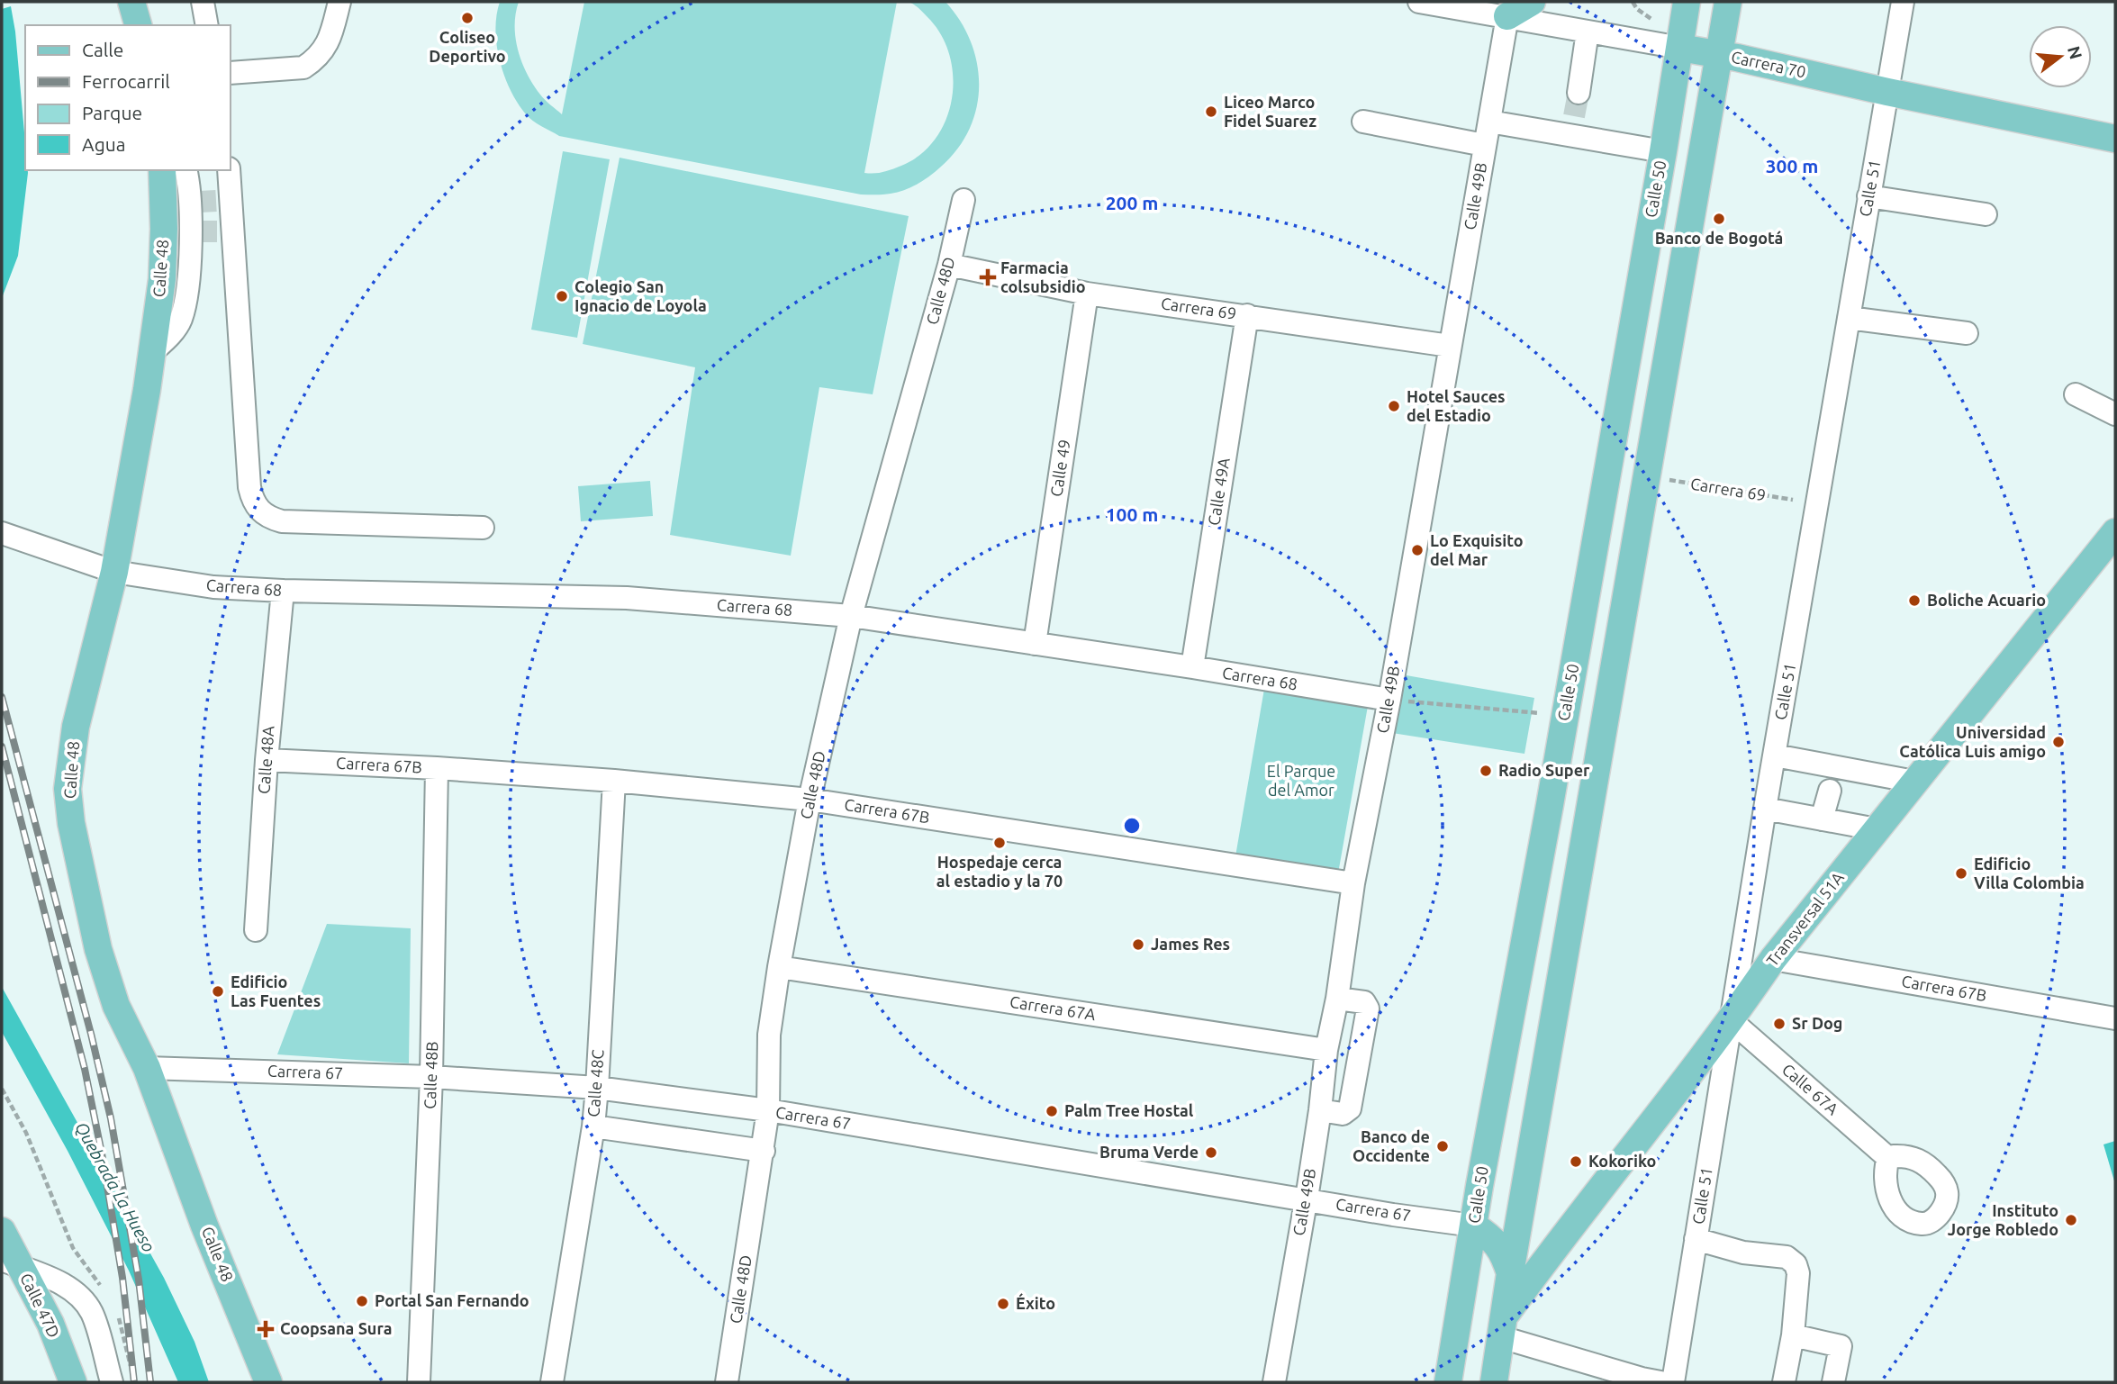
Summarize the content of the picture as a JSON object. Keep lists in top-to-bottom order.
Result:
{
  "streets": {
    "main road": [
      "Carrera 70",
      "Calle 50",
      "Calle 48",
      "Transversal 51A",
      "Calle 47D"
    ],
    "street": [
      "Calle 51",
      "Calle 49B",
      "Calle 48D",
      "Carrera 69",
      "Calle 49",
      "Calle 49A",
      "Carrera 68",
      "Calle 48A",
      "Carrera 67B",
      "Carrera 67A",
      "Carrera 67",
      "Calle 48B",
      "Calle 48C",
      "Calle 67A"
    ]
  },
  "crossings": [
    ["Carrera 70", "Calle 51"],
    ["Carrera 70", "Calle 50"],
    ["Carrera 70", "Calle 49B"],
    ["Calle 51", "Transversal 51A"],
    ["Calle 51", "Calle 67A"],
    ["Calle 50", "Carrera 67"],
    ["Calle 49B", "Carrera 69"],
    ["Calle 49B", "Carrera 68"],
    ["Calle 49B", "Carrera 67B"],
    ["Calle 49B", "Carrera 67A"],
    ["Calle 49B", "Carrera 67"],
    ["Calle 48", "Carrera 68"],
    ["Calle 48", "Carrera 67"],
    ["Calle 48D", "Carrera 69"],
    ["Calle 48D", "Carrera 68"],
    ["Calle 48D", "Carrera 67B"],
    ["Calle 48D", "Carrera 67A"],
    ["Calle 48D", "Carrera 67"],
    ["Carrera 69", "Calle 49"],
    ["Carrera 69", "Calle 49A"],
    ["Calle 49", "Carrera 68"],
    ["Calle 49A", "Carrera 68"],
    ["Carrera 68", "Calle 48A"],
    ["Calle 48A", "Carrera 67B"],
    ["Carrera 67B", "Transversal 51A"],
    ["Carrera 67B", "Calle 48B"],
    ["Carrera 67B", "Calle 48C"],
    ["Transversal 51A", "Calle 67A"],
    ["Carrera 67", "Calle 48B"],
    ["Carrera 67", "Calle 48C"]
  ],
  "water": ["Quebrada La Hueso"],
  "parks": ["El Parque del Amor"],
  "places": {
    "other": [
      "Coliseo Deportivo",
      "Liceo Marco Fidel Suarez",
      "Banco de Bogotá",
      "Colegio San Ignacio de Loyola",
      "Hotel Sauces del Estadio",
      "Lo Exquisito del Mar",
      "Boliche Acuario",
      "Universidad Católica Luis amigo",
      "Radio Super",
      "Hospedaje cerca al estadio y la 70",
      "Edificio Villa Colombia",
      "James Res",
      "Edificio Las Fuentes",
      "Sr Dog",
      "Palm Tree Hostal",
      "Banco de Occidente",
      "Bruma Verde",
      "Kokoriko",
      "Instituto Jorge Robledo",
      "Portal San Fernando",
      "Éxito"
    ],
    "health": ["Farmacia colsubsidio", "Coopsana Sura"]
  },
  "legend": [
    "Calle",
    "Ferrocarril",
    "Parque",
    "Agua"
  ],
  "north": "right",
  "rings": ["300 m", "200 m", "100 m"]
}
